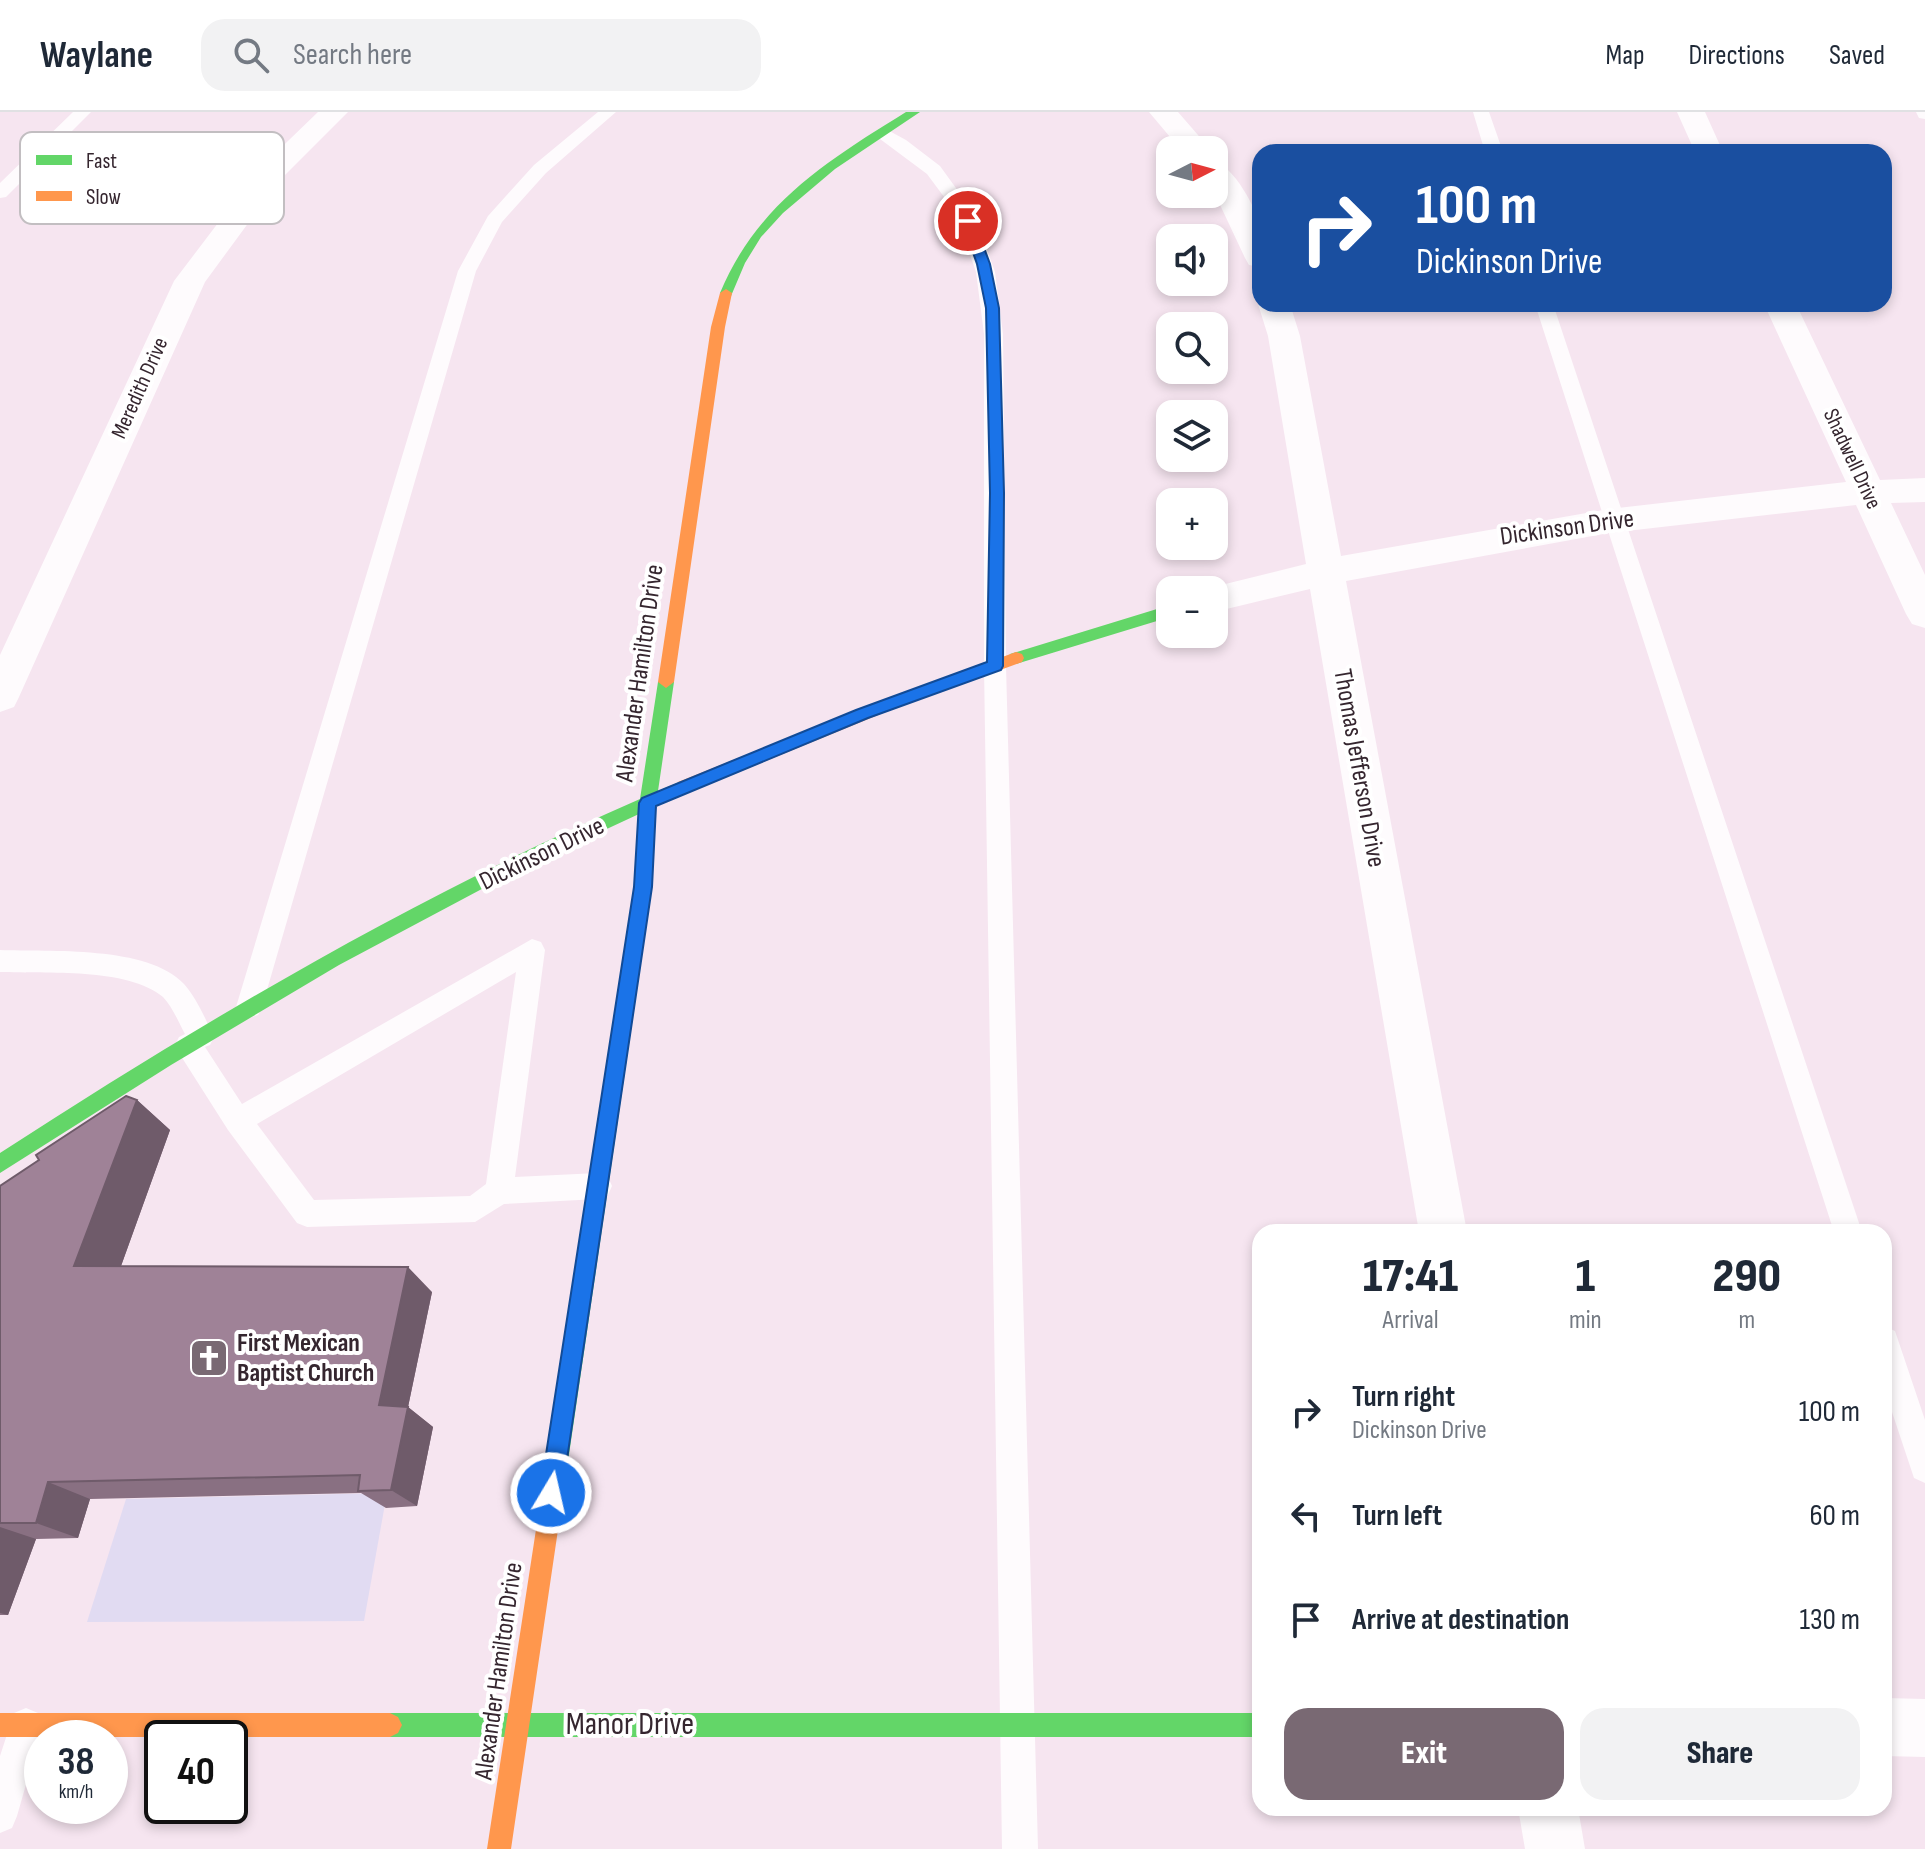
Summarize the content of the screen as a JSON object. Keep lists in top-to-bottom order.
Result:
{
  "streets": {
    "street": [
      "Meredith Drive",
      "Shadwell Drive",
      "Dickinson Drive",
      "Alexander Hamilton Drive",
      "Thomas Jefferson Drive",
      "Manor Drive"
    ]
  },
  "crossings": [
    ["Shadwell Drive", "Dickinson Drive"],
    ["Dickinson Drive", "Alexander Hamilton Drive"],
    ["Dickinson Drive", "Thomas Jefferson Drive"],
    ["Alexander Hamilton Drive", "Manor Drive"]
  ],
  "places": {
    "church": ["First Mexican Baptist Church"]
  },
  "legend": ["Fast", "Slow"],
  "north": "right",
  "page": {
    "header": "Waylane",
    "search": "Search here",
    "nav": ["Map", "Directions", "Saved"],
    "map_buttons": ["+", "−"],
    "turn": ["100 m", "Dickinson Drive"],
    "eta": [
      "17:41",
      "Arrival",
      "1",
      "min",
      "290",
      "m"
    ],
    "list": [
      {
        "name": "Turn right",
        "note": "Dickinson Drive",
        "value": "100 m"
      },
      {
        "name": "Turn left",
        "value": "60 m"
      },
      {
        "name": "Arrive at destination",
        "value": "130 m"
      }
    ],
    "buttons": ["Exit", "Share"],
    "speed": "38 km/h",
    "limit": "40"
  }
}
